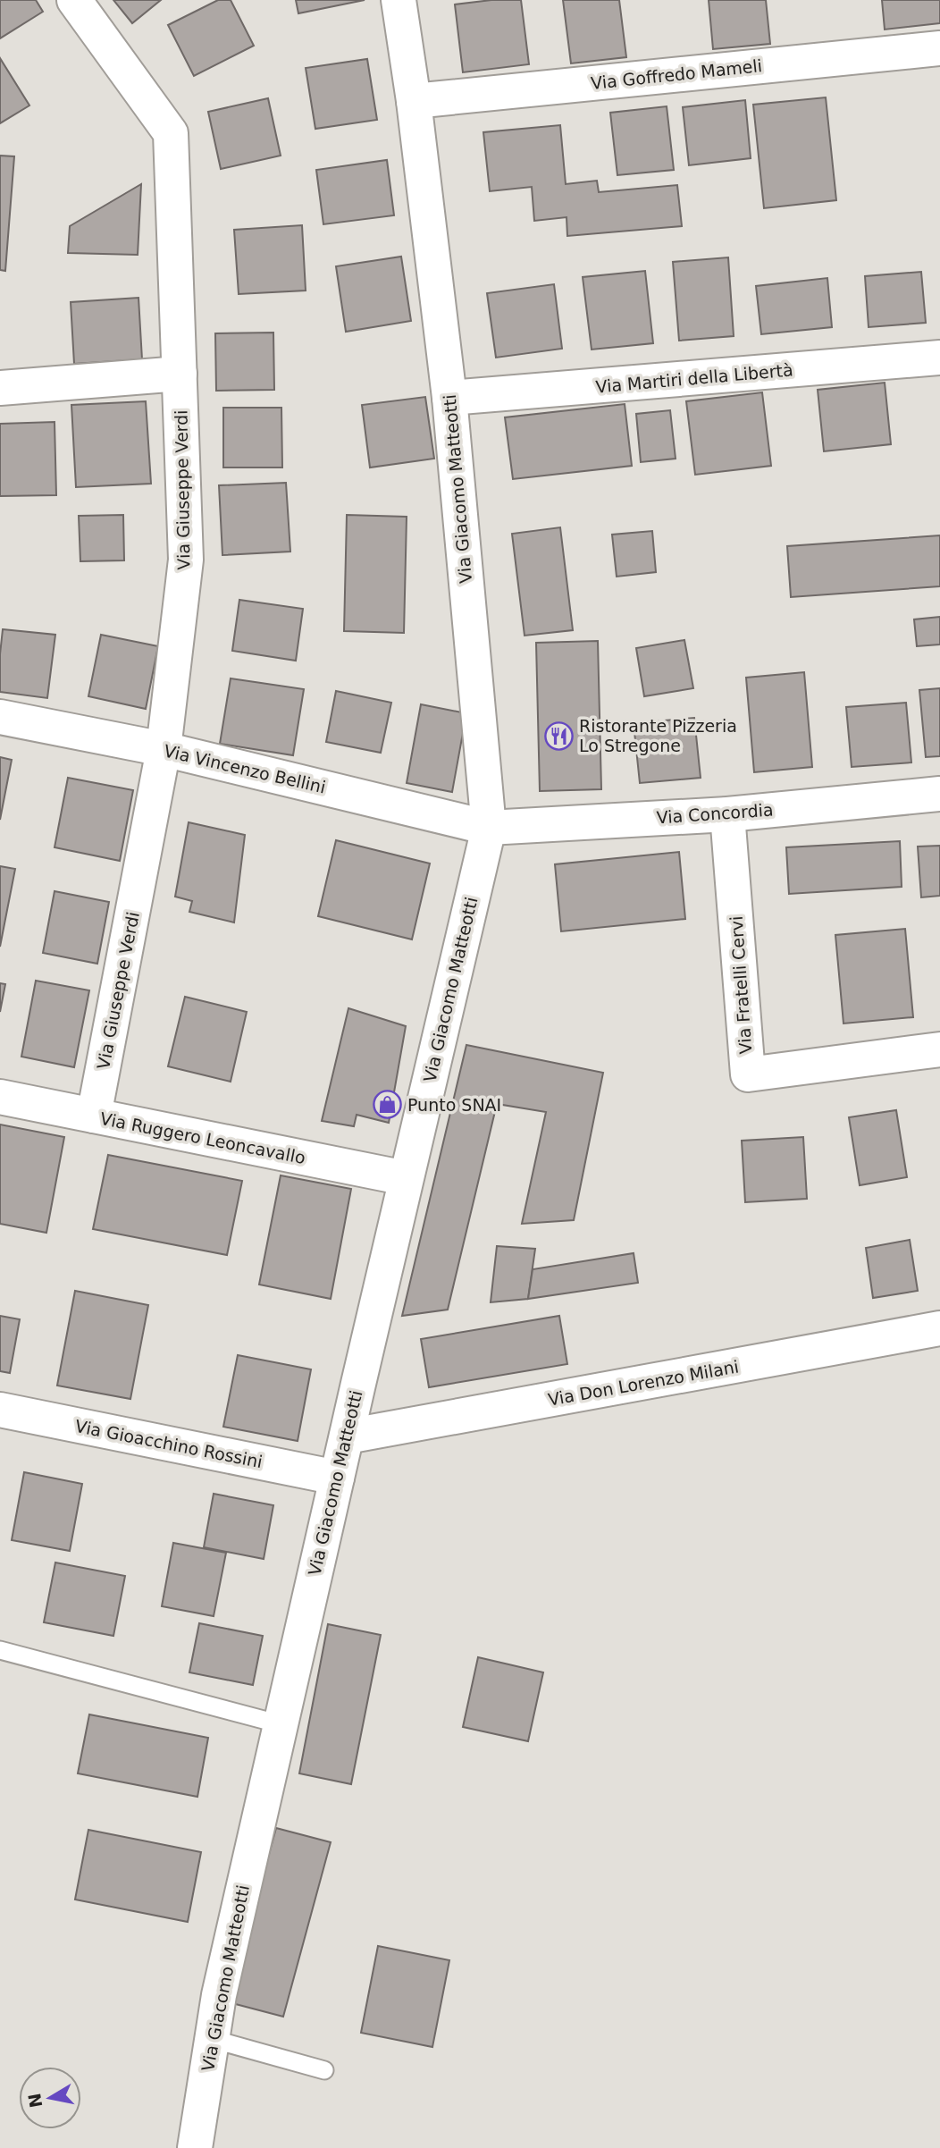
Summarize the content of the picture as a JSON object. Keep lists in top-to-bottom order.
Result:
{
  "streets": {
    "street": [
      "Via Goffredo Mameli",
      "Via Martiri della Libertà",
      "Via Giacomo Matteotti",
      "Via Giuseppe Verdi",
      "Via Vincenzo Bellini",
      "Via Concordia",
      "Via Fratelli Cervi",
      "Via Ruggero Leoncavallo",
      "Via Don Lorenzo Milani",
      "Via Gioacchino Rossini"
    ]
  },
  "crossings": [
    ["Via Goffredo Mameli", "Via Giacomo Matteotti"],
    ["Via Martiri della Libertà", "Via Giacomo Matteotti"],
    ["Via Giacomo Matteotti", "Via Vincenzo Bellini"],
    ["Via Giacomo Matteotti", "Via Concordia"],
    ["Via Giacomo Matteotti", "Via Ruggero Leoncavallo"],
    ["Via Giacomo Matteotti", "Via Don Lorenzo Milani"],
    ["Via Giacomo Matteotti", "Via Gioacchino Rossini"],
    ["Via Giuseppe Verdi", "Via Vincenzo Bellini"],
    ["Via Giuseppe Verdi", "Via Ruggero Leoncavallo"],
    ["Via Vincenzo Bellini", "Via Concordia"],
    ["Via Concordia", "Via Fratelli Cervi"]
  ],
  "places": {
    "restaurant": ["Ristorante Pizzeria Lo Stregone"],
    "shop": ["Punto SNAI"]
  },
  "north": "left"
}
